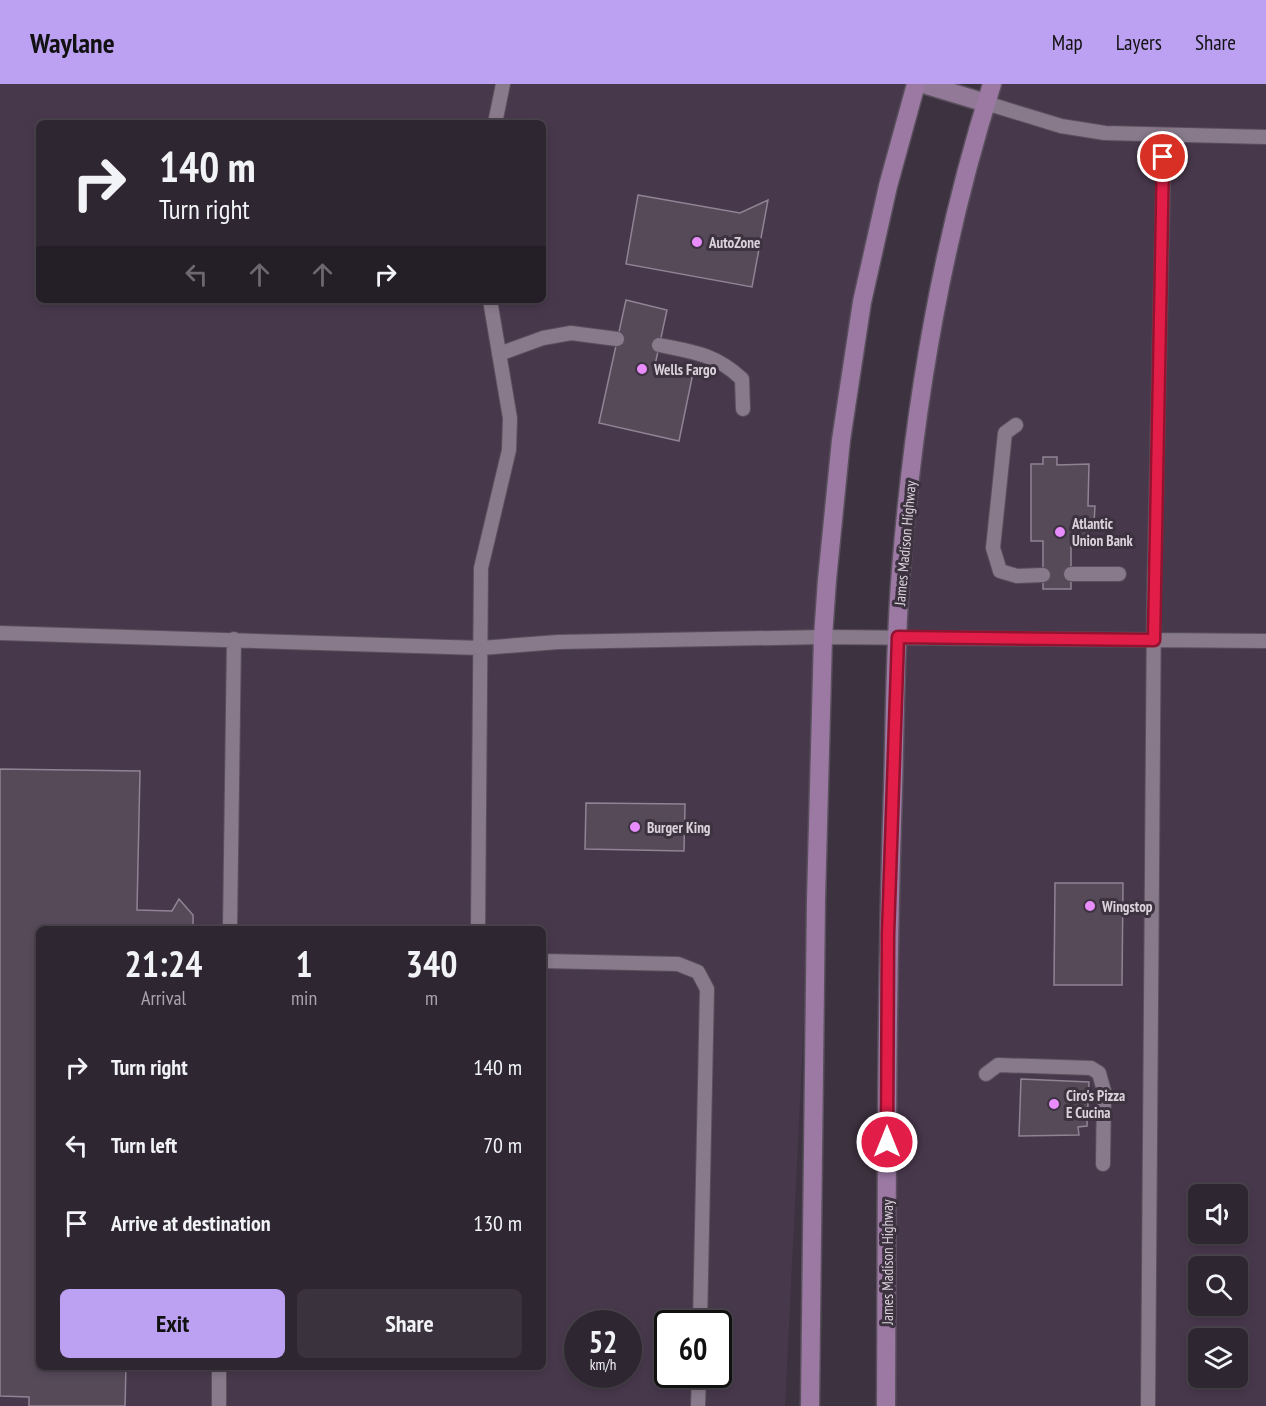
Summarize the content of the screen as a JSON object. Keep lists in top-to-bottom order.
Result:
{
  "streets": {
    "main road": ["James Madison Highway"]
  },
  "places": [
    "AutoZone",
    "Wells Fargo",
    "Atlantic Union Bank",
    "Burger King",
    "Wingstop",
    "Ciro's Pizza E Cucina"
  ],
  "page": {
    "header": "Waylane",
    "nav": ["Map", "Layers", "Share"],
    "turn": ["140 m", "Turn right"],
    "eta": [
      "21:24",
      "Arrival",
      "1",
      "min",
      "340",
      "m"
    ],
    "list": [
      {
        "name": "Turn right",
        "value": "140 m"
      },
      {
        "name": "Turn left",
        "value": "70 m"
      },
      {
        "name": "Arrive at destination",
        "value": "130 m"
      }
    ],
    "buttons": ["Exit", "Share"],
    "speed": "52 km/h",
    "limit": "60"
  }
}
